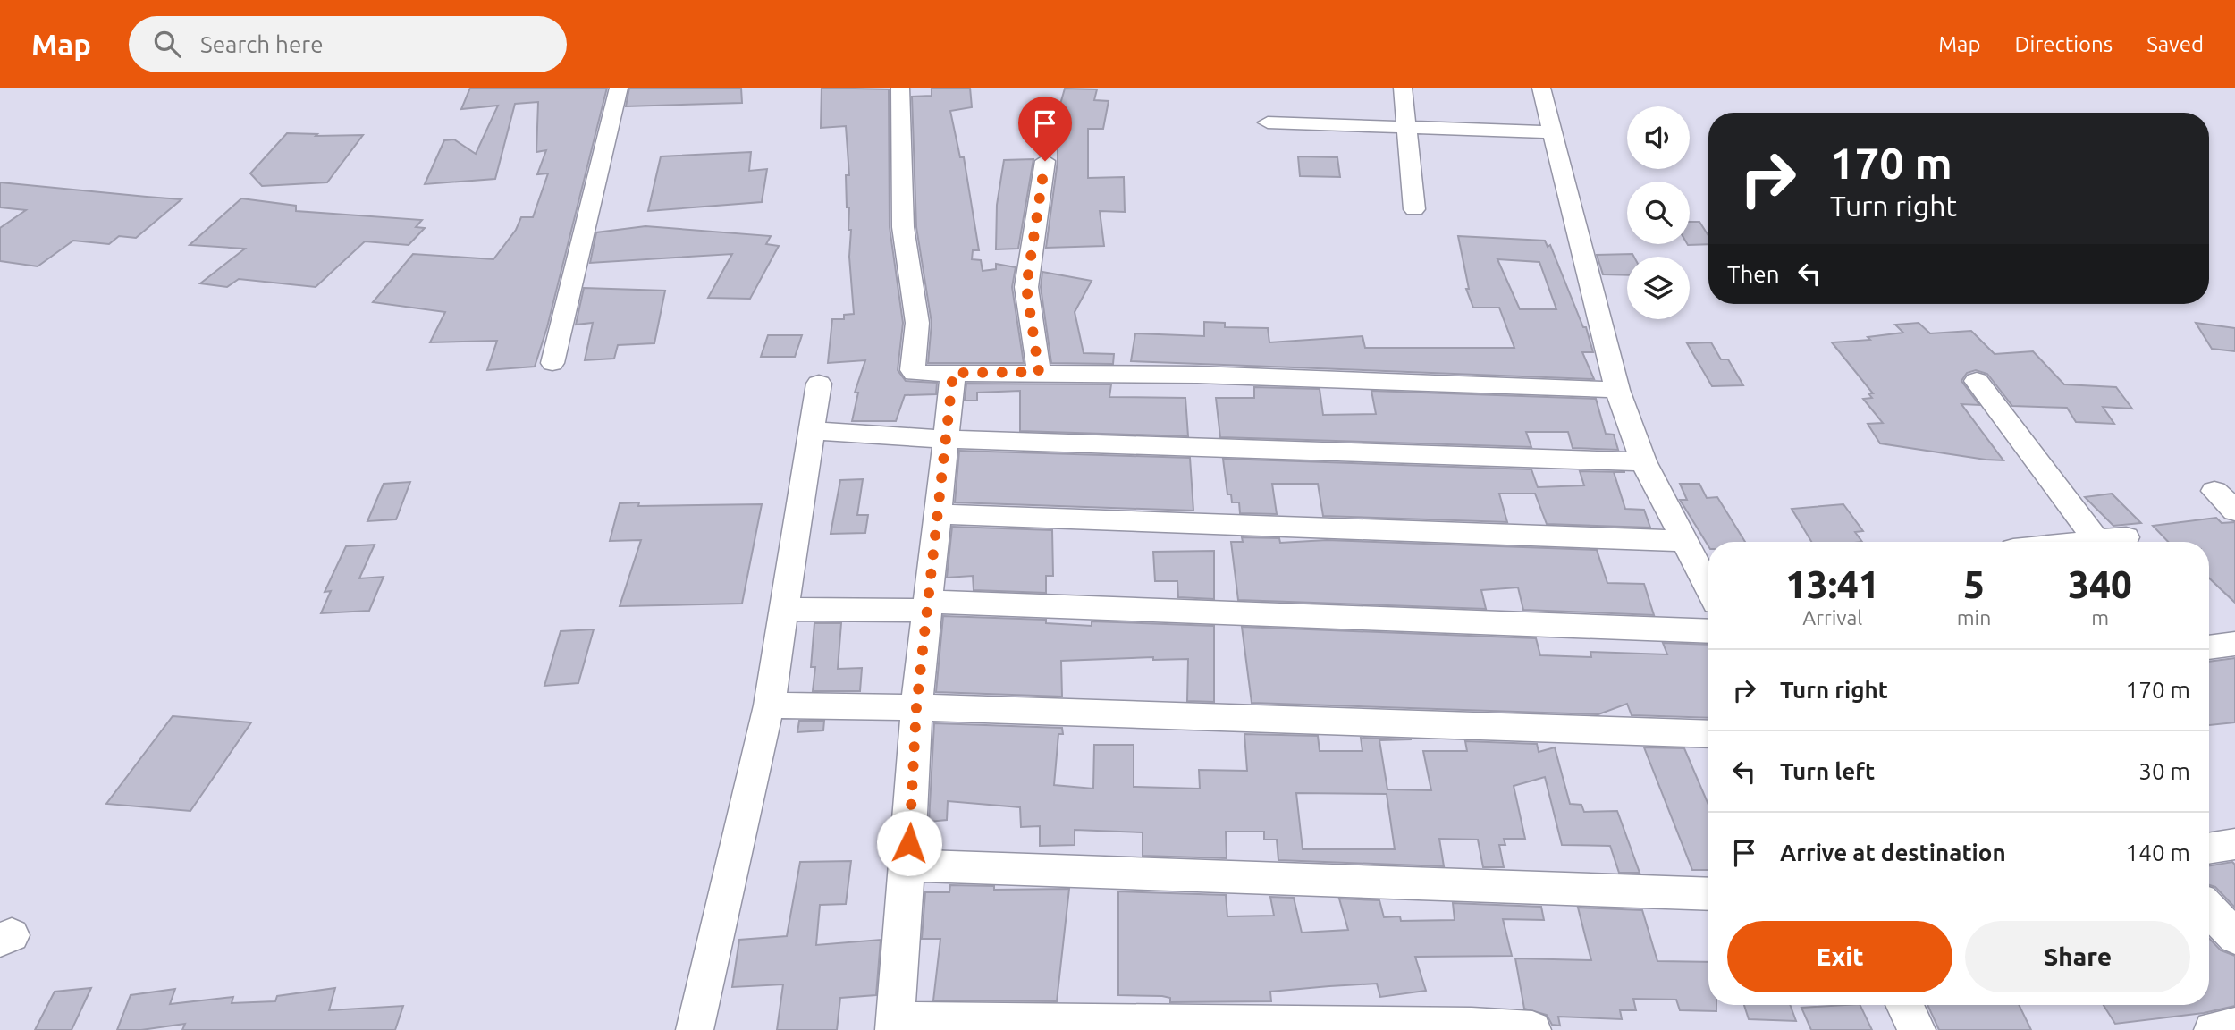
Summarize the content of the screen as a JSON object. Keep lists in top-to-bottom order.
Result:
{
  "page": {
    "header": "Map",
    "search": "Search here",
    "nav": ["Map", "Directions", "Saved"],
    "turn": ["170 m", "Turn right"],
    "then": "Then",
    "eta": [
      "13:41",
      "Arrival",
      "5",
      "min",
      "340",
      "m"
    ],
    "list": [
      {
        "name": "Turn right",
        "value": "170 m"
      },
      {
        "name": "Turn left",
        "value": "30 m"
      },
      {
        "name": "Arrive at destination",
        "value": "140 m"
      }
    ],
    "buttons": ["Exit", "Share"]
  }
}
